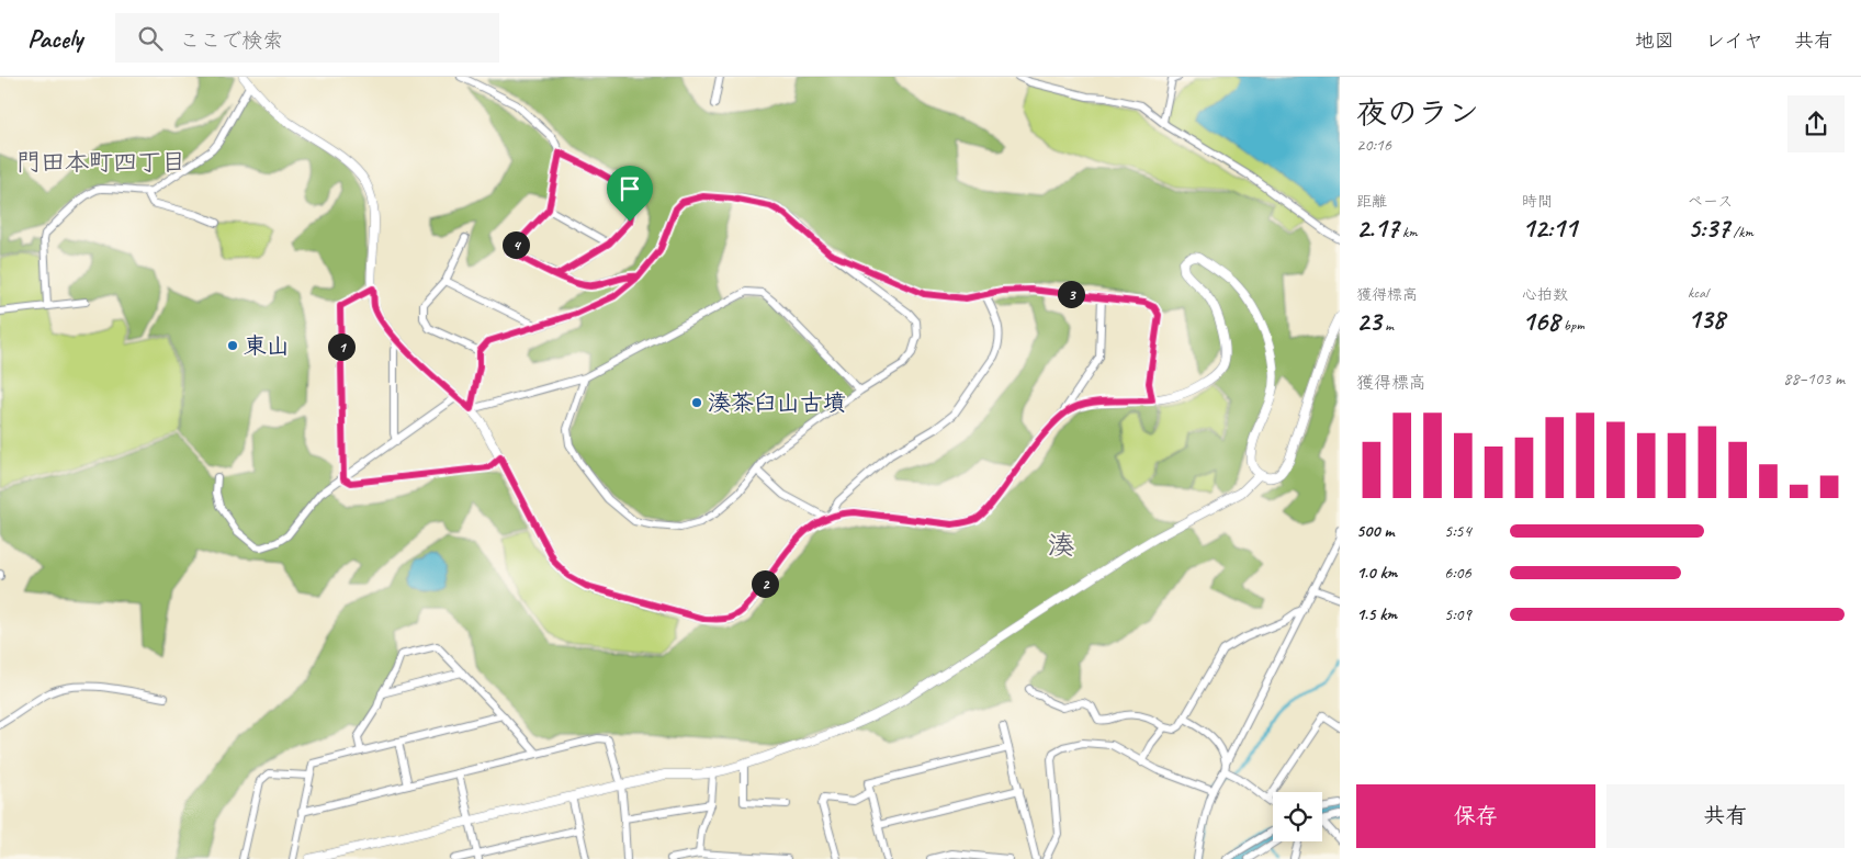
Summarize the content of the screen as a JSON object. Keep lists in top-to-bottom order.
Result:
{
  "districts": ["門田本町四丁目", "湊"],
  "places": ["東山", "湊茶臼山古墳"],
  "page": {
    "header": "Pacely",
    "search": "ここで検索",
    "nav": ["地図", "レイヤ", "共有"],
    "heading": ["夜のラン", "20:16"],
    "stats": [
      ["距離", "2.17 km"],
      ["時間", "12:11"],
      ["ペース", "5:37 /km"],
      ["獲得標高", "23 m"],
      ["心拍数", "168 bpm"],
      ["kcal", "138"]
    ],
    "pins": [
      "4",
      "3",
      "1",
      "2"
    ],
    "chart": ["獲得標高", "88–103 m"],
    "list": [
      {
        "name": "500 m",
        "note": "5:54"
      },
      {
        "name": "1.0 km",
        "note": "6:06"
      },
      {
        "name": "1.5 km",
        "note": "5:09"
      }
    ],
    "buttons": ["保存", "共有"]
  }
}
